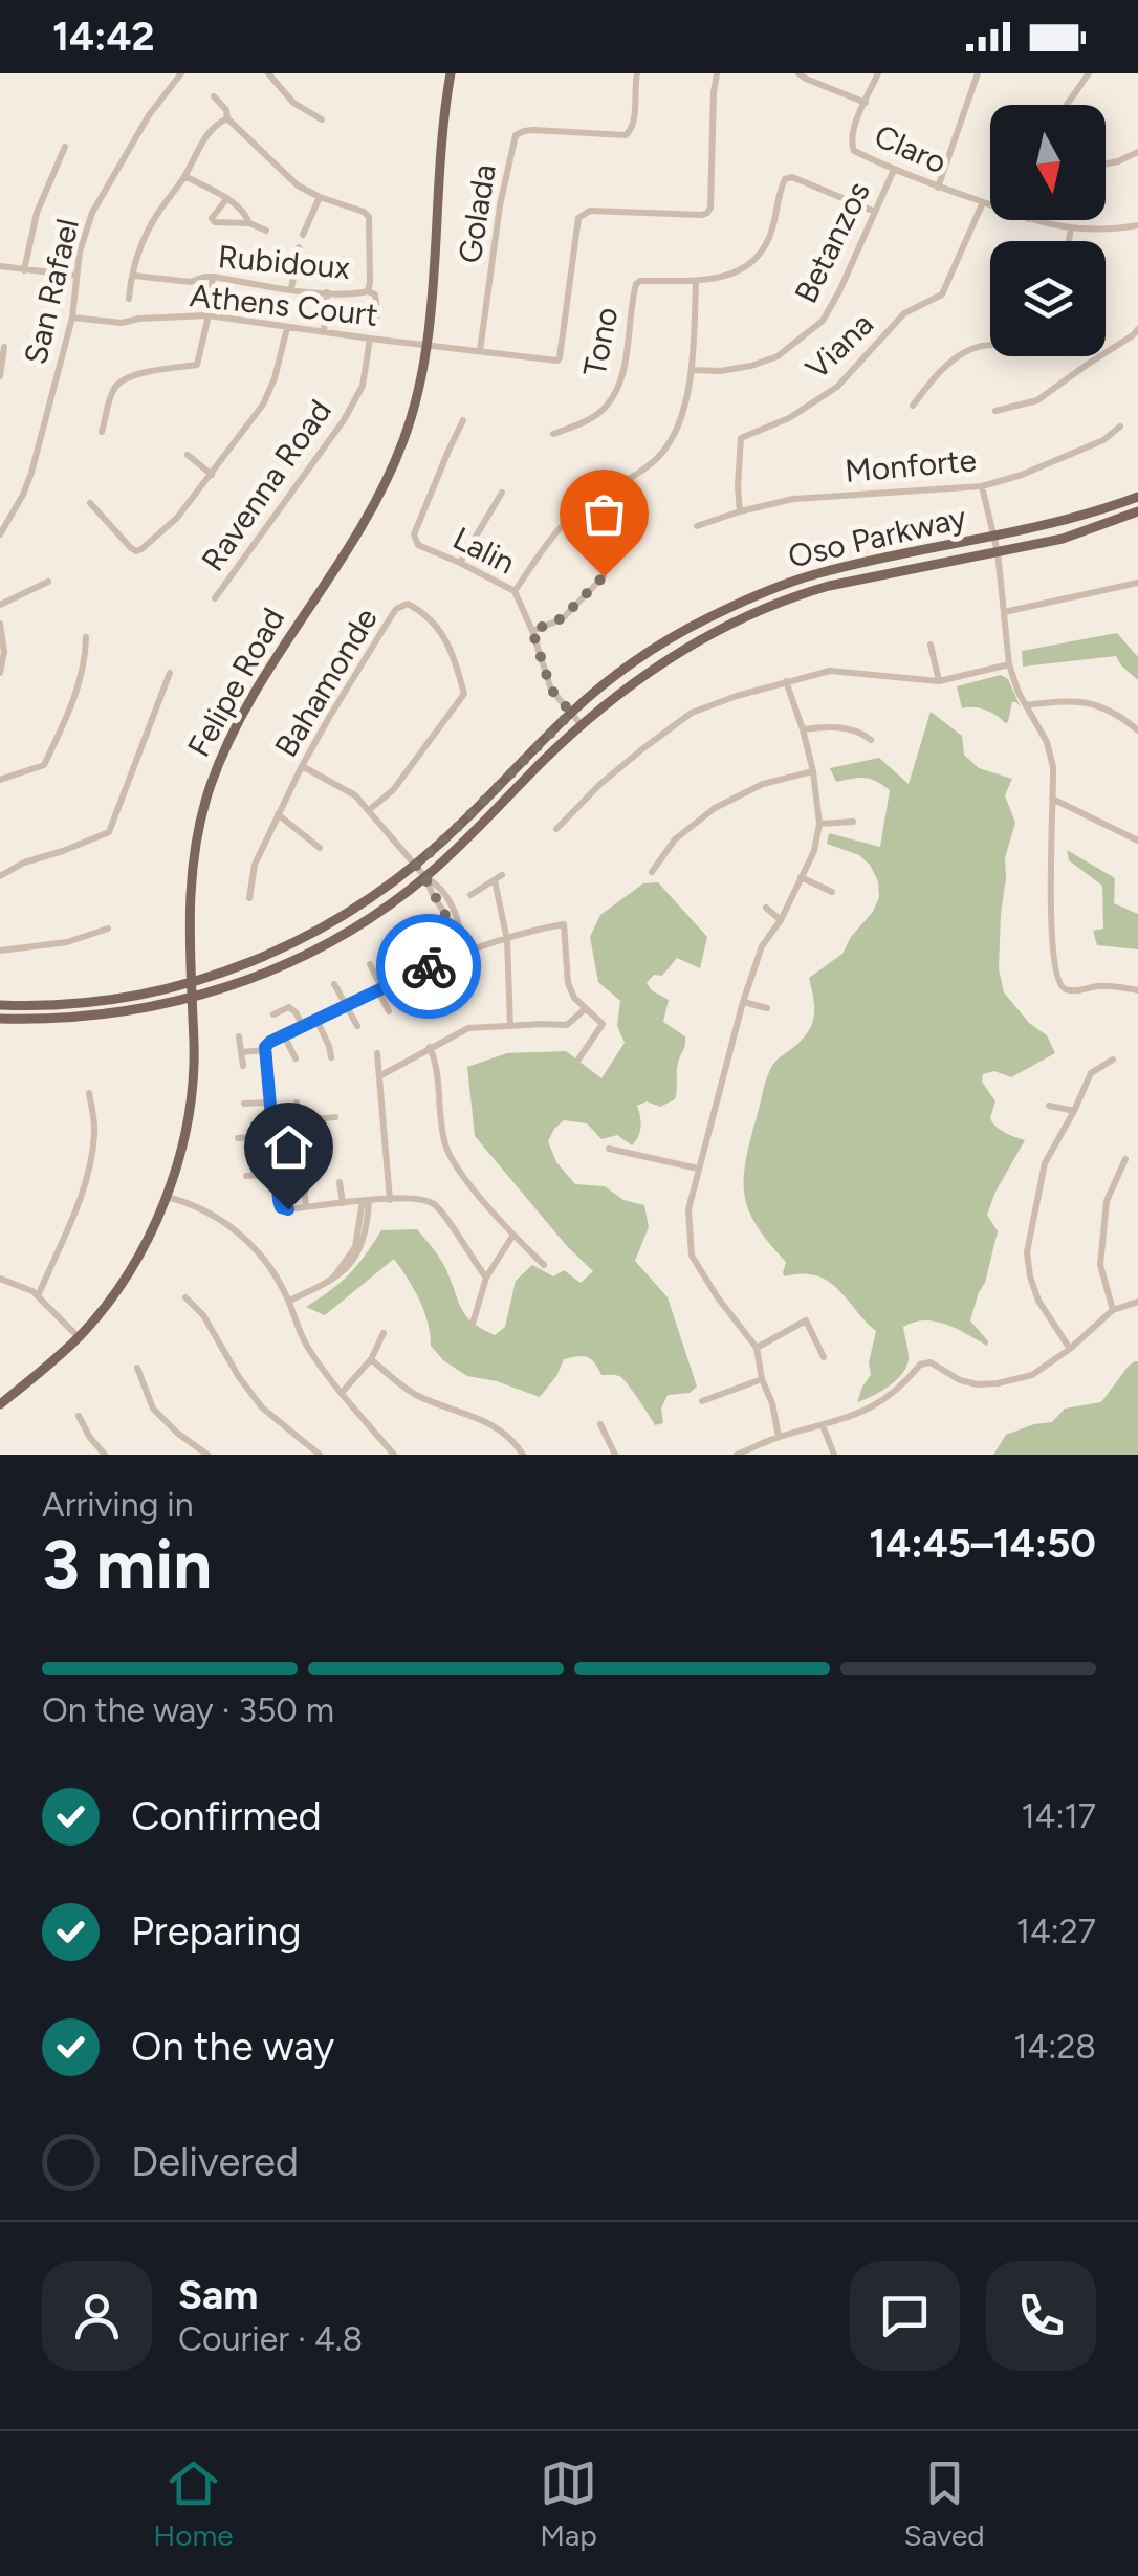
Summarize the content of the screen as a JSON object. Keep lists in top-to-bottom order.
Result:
{
  "streets": {
    "main road": ["Oso Parkway", "Felipe Road"],
    "street": [
      "Claro",
      "Golada",
      "Betanzos",
      "Rubidoux",
      "San Rafael",
      "Athens Court",
      "Tono",
      "Viana",
      "Monforte",
      "Ravenna Road",
      "Lalin",
      "Bahamonde"
    ]
  },
  "crossings": [
    ["Claro", "Betanzos"],
    ["Claro", "Viana"],
    ["Golada", "Athens Court"],
    ["San Rafael", "Athens Court"],
    ["Athens Court", "Ravenna Road"],
    ["Athens Court", "Felipe Road"],
    ["Viana", "Monforte"],
    ["Oso Parkway", "Lalin"],
    ["Oso Parkway", "Felipe Road"]
  ],
  "north": "bottom",
  "page": {
    "status": "14:42",
    "heading": ["3 min", "Arriving in", "14:45–14:50"],
    "panel": ["Sam", "Courier · 4.8"],
    "bar": "On the way · 350 m",
    "list": [
      ["Confirmed", "14:17"],
      ["Preparing", "14:27"],
      ["On the way", "14:28"],
      "Delivered"
    ],
    "tabs": ["Home", "Map", "Saved"]
  }
}
